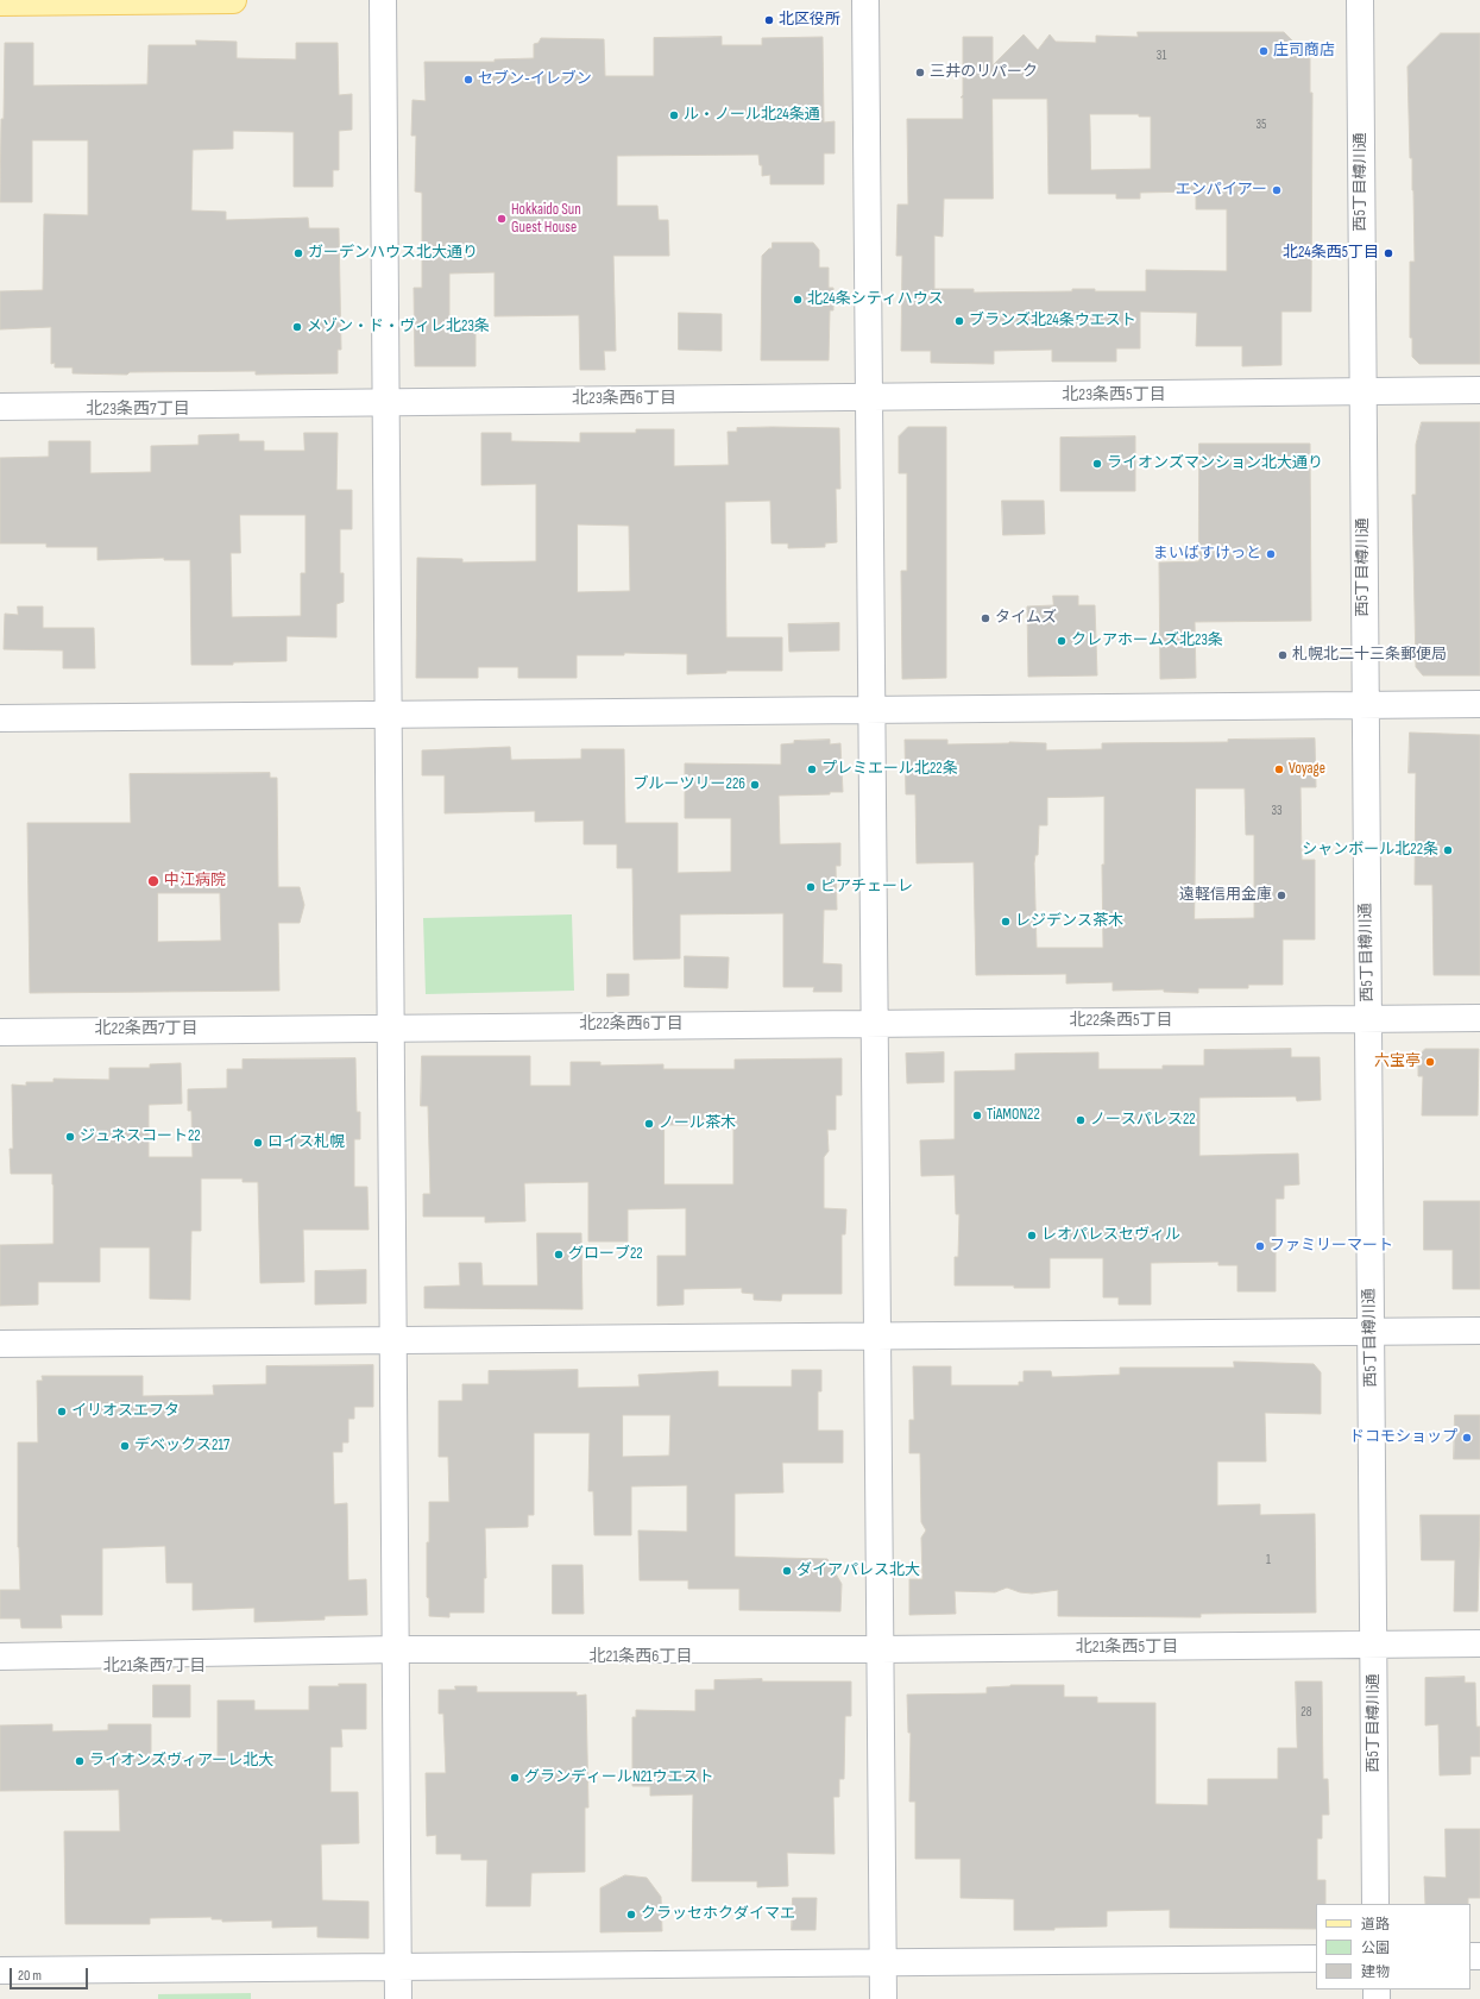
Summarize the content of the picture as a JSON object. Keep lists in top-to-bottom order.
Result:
{
  "streets": {
    "street": ["西5丁目樽川通"]
  },
  "districts": [
    "北23条西5丁目",
    "北23条西6丁目",
    "北23条西7丁目",
    "北22条西5丁目",
    "北22条西6丁目",
    "北22条西7丁目",
    "北21条西5丁目",
    "北21条西6丁目",
    "北21条西7丁目"
  ],
  "places": [
    "北区役所",
    "庄司商店",
    "三井のリパーク",
    "セブン-イレブン",
    "ル・ノール北24条通",
    "エンパイアー",
    "Hokkaido Sun Guest House",
    "ガーデンハウス北大通り",
    "北24条西5丁目",
    "北24条シティハウス",
    "ブランズ北24条ウエスト",
    "メゾン・ド・ヴィレ北23条",
    "ライオンズマンション北大通り",
    "まいばすけっと",
    "タイムズ",
    "クレアホームズ北23条",
    "札幌北二十三条郵便局",
    "プレミエール北22条",
    "Voyage",
    "ブルーツリー226",
    "シャンボール北22条",
    "中江病院",
    "ピアチェーレ",
    "遠軽信用金庫",
    "レジデンス茶木",
    "六宝亭",
    "TiAMON22",
    "ノースパレス22",
    "ノール茶木",
    "ジュネスコート22",
    "ロイス札幌",
    "レオパレスセヴィル",
    "ファミリーマート",
    "グローブ22",
    "イリオスエフタ",
    "ドコモショップ",
    "デベックス217",
    "ダイアパレス北大",
    "ライオンズヴィアーレ北大",
    "グランディールN21ウエスト",
    "クラッセホクダイマエ"
  ],
  "house_numbers": [
    "31",
    "35",
    "33",
    "1",
    "28"
  ],
  "legend": ["道路", "公園", "建物"],
  "scale_bar": "20 m"
}
